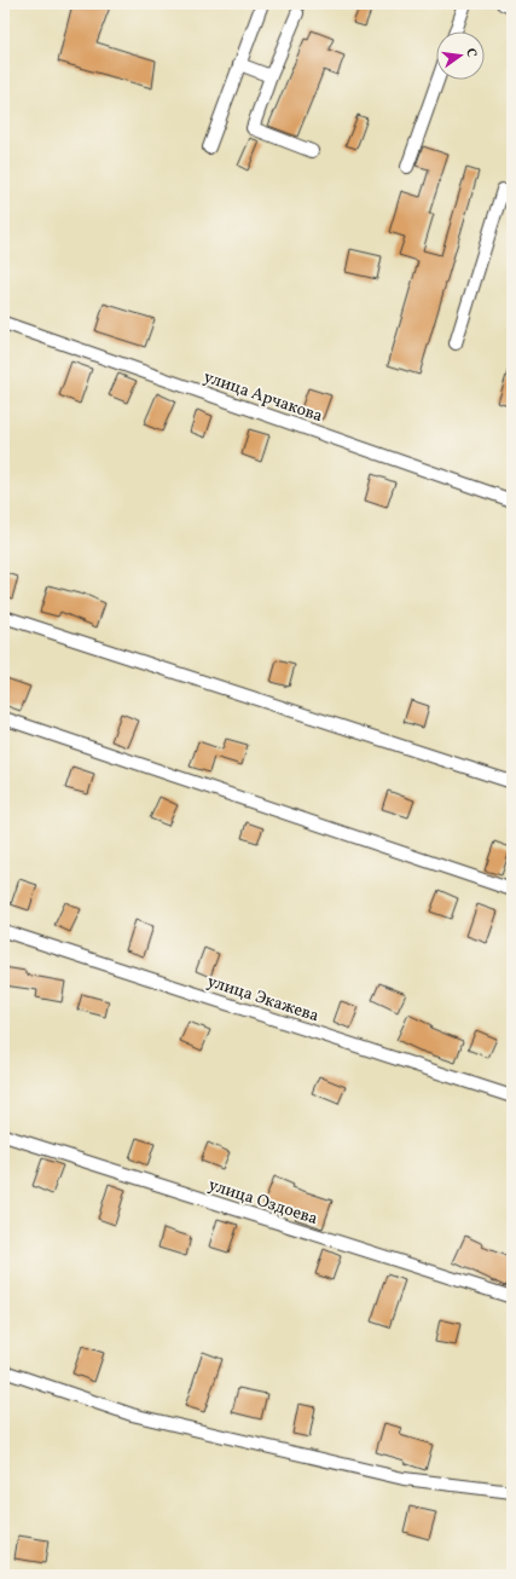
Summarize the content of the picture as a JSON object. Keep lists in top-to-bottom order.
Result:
{
  "streets": {
    "street": ["улица Арчакова", "улица Экажева", "улица Оздоева"]
  },
  "north": "right"
}
